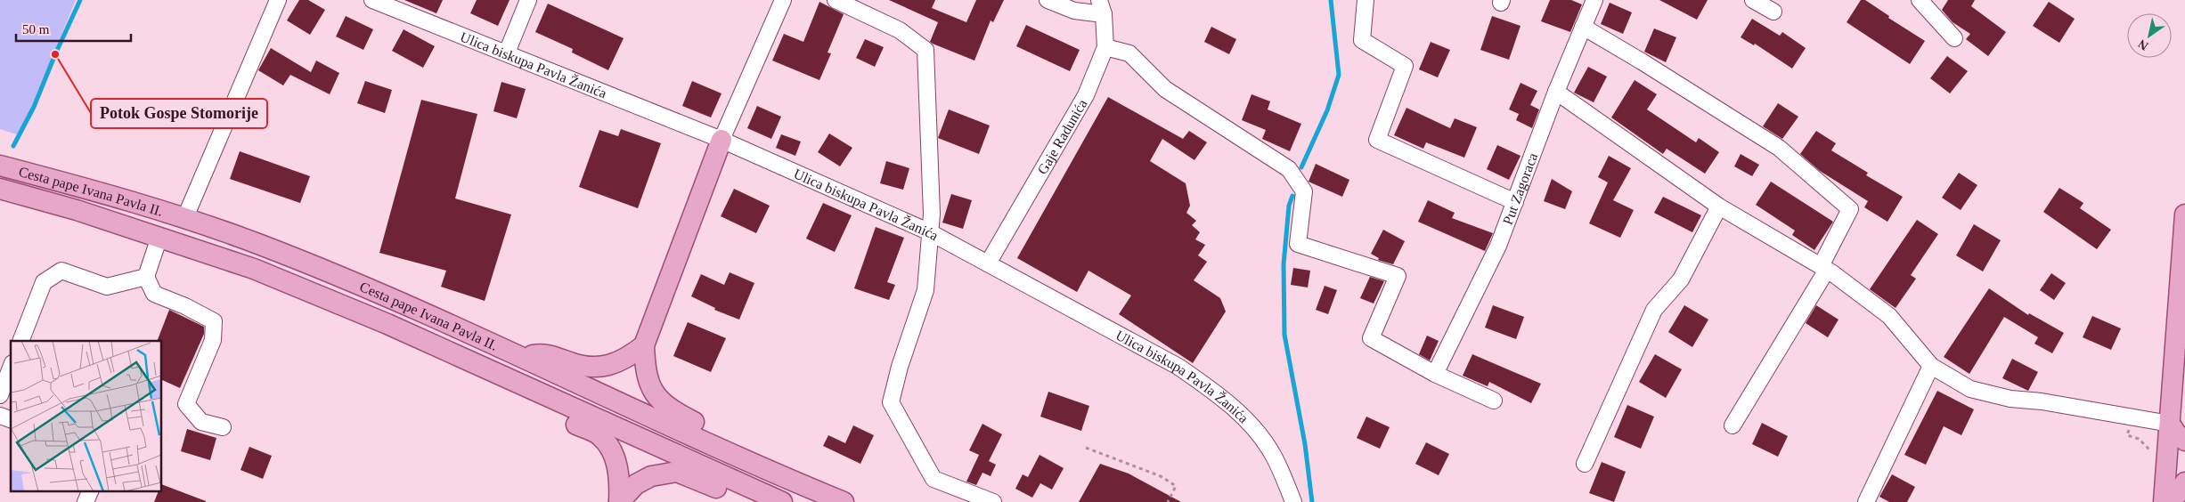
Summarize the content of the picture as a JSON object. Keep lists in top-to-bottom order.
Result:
{
  "streets": {
    "main road": ["Cesta pape Ivana Pavla II."],
    "street": ["Ulica biskupa Pavla Žanića", "Gaje Radunića", "Put Zagoraca"]
  },
  "crossings": [
    ["Ulica biskupa Pavla Žanića", "Gaje Radunića"]
  ],
  "places": ["Potok Gospe Stomorije"],
  "scale_bar": "50 m",
  "north": "bottom left"
}
